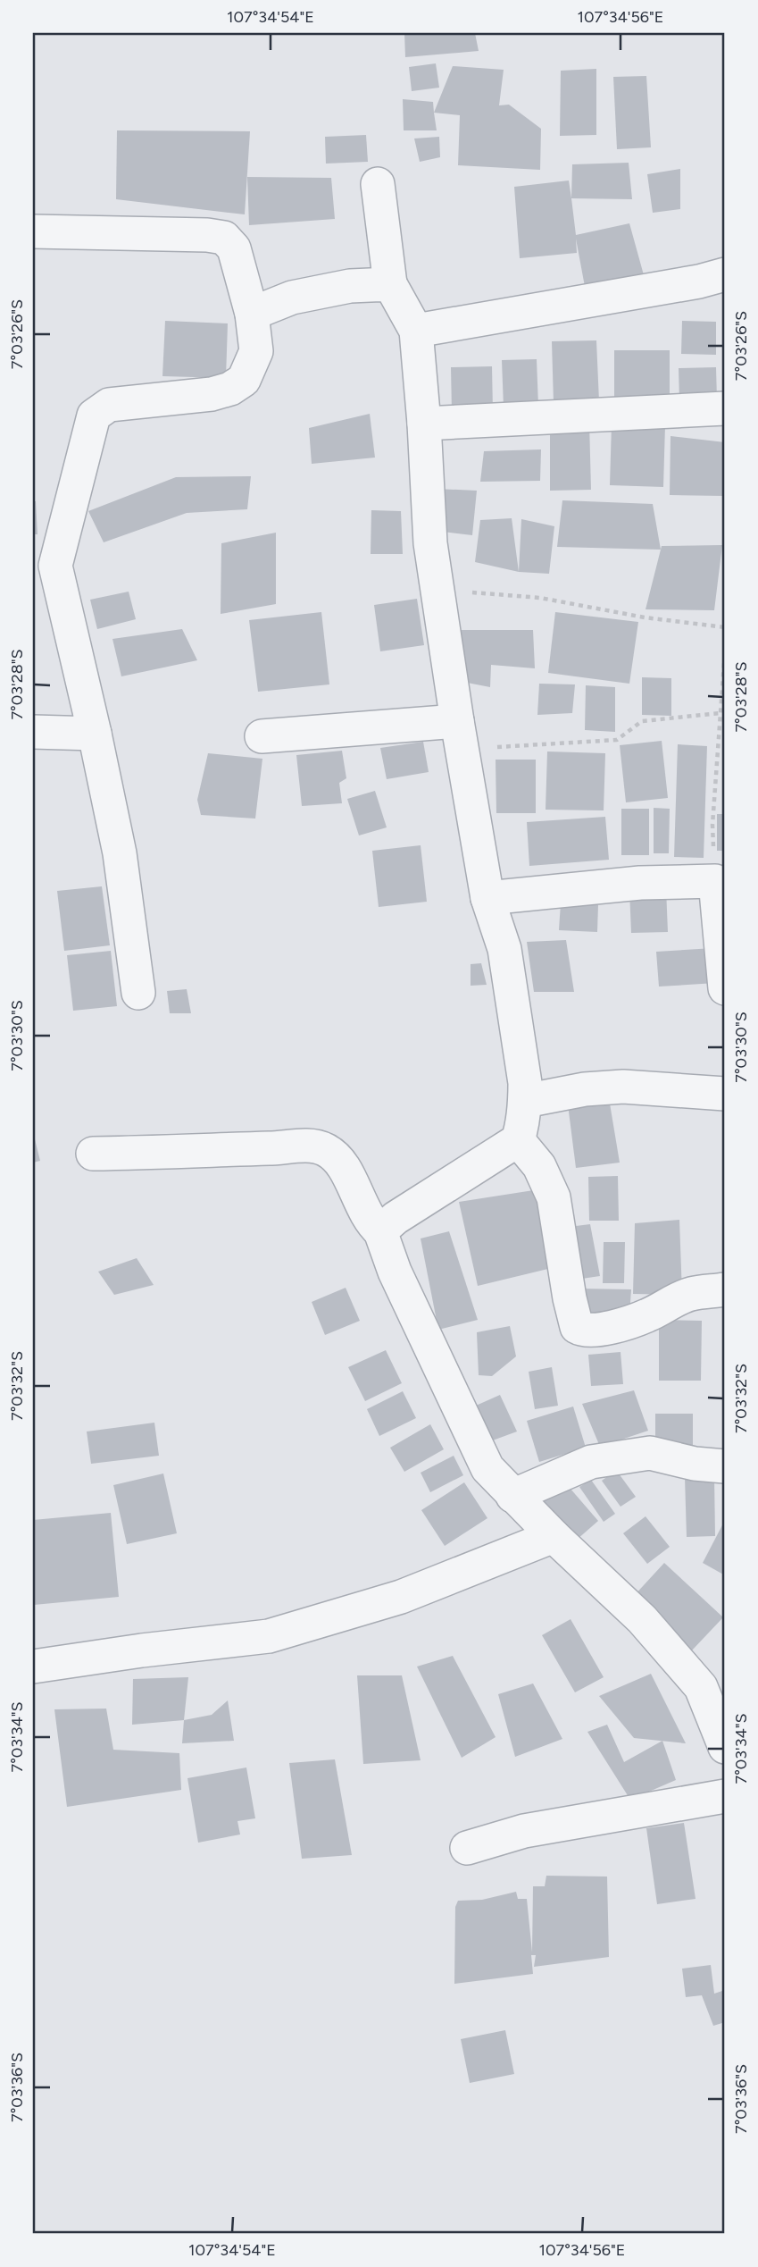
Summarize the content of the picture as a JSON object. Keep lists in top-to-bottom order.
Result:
{
  "coordinates": [
    "107°34'54\"E",
    "107°34'56\"E",
    "7°03'26\"S",
    "7°03'28\"S",
    "7°03'30\"S",
    "7°03'32\"S",
    "7°03'34\"S",
    "7°03'36\"S"
  ]
}
